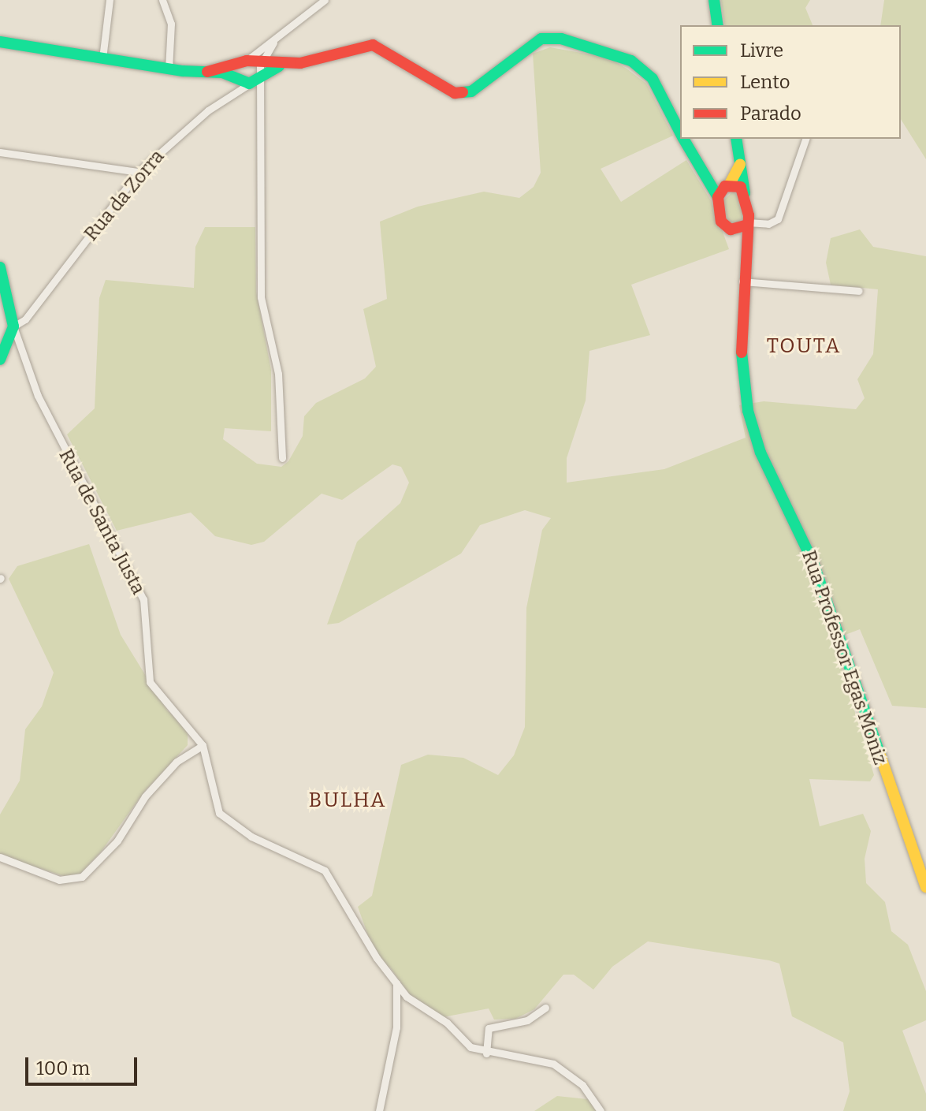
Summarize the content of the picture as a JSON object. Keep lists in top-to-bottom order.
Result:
{
  "streets": {
    "main road": ["Rua Professor Egas Moniz"],
    "street": ["Rua da Zorra", "Rua de Santa Justa"]
  },
  "crossings": [
    ["Rua da Zorra", "Rua de Santa Justa"]
  ],
  "districts": ["TOUTA", "BULHA"],
  "legend": ["Livre", "Lento", "Parado"],
  "scale_bar": "100 m"
}
